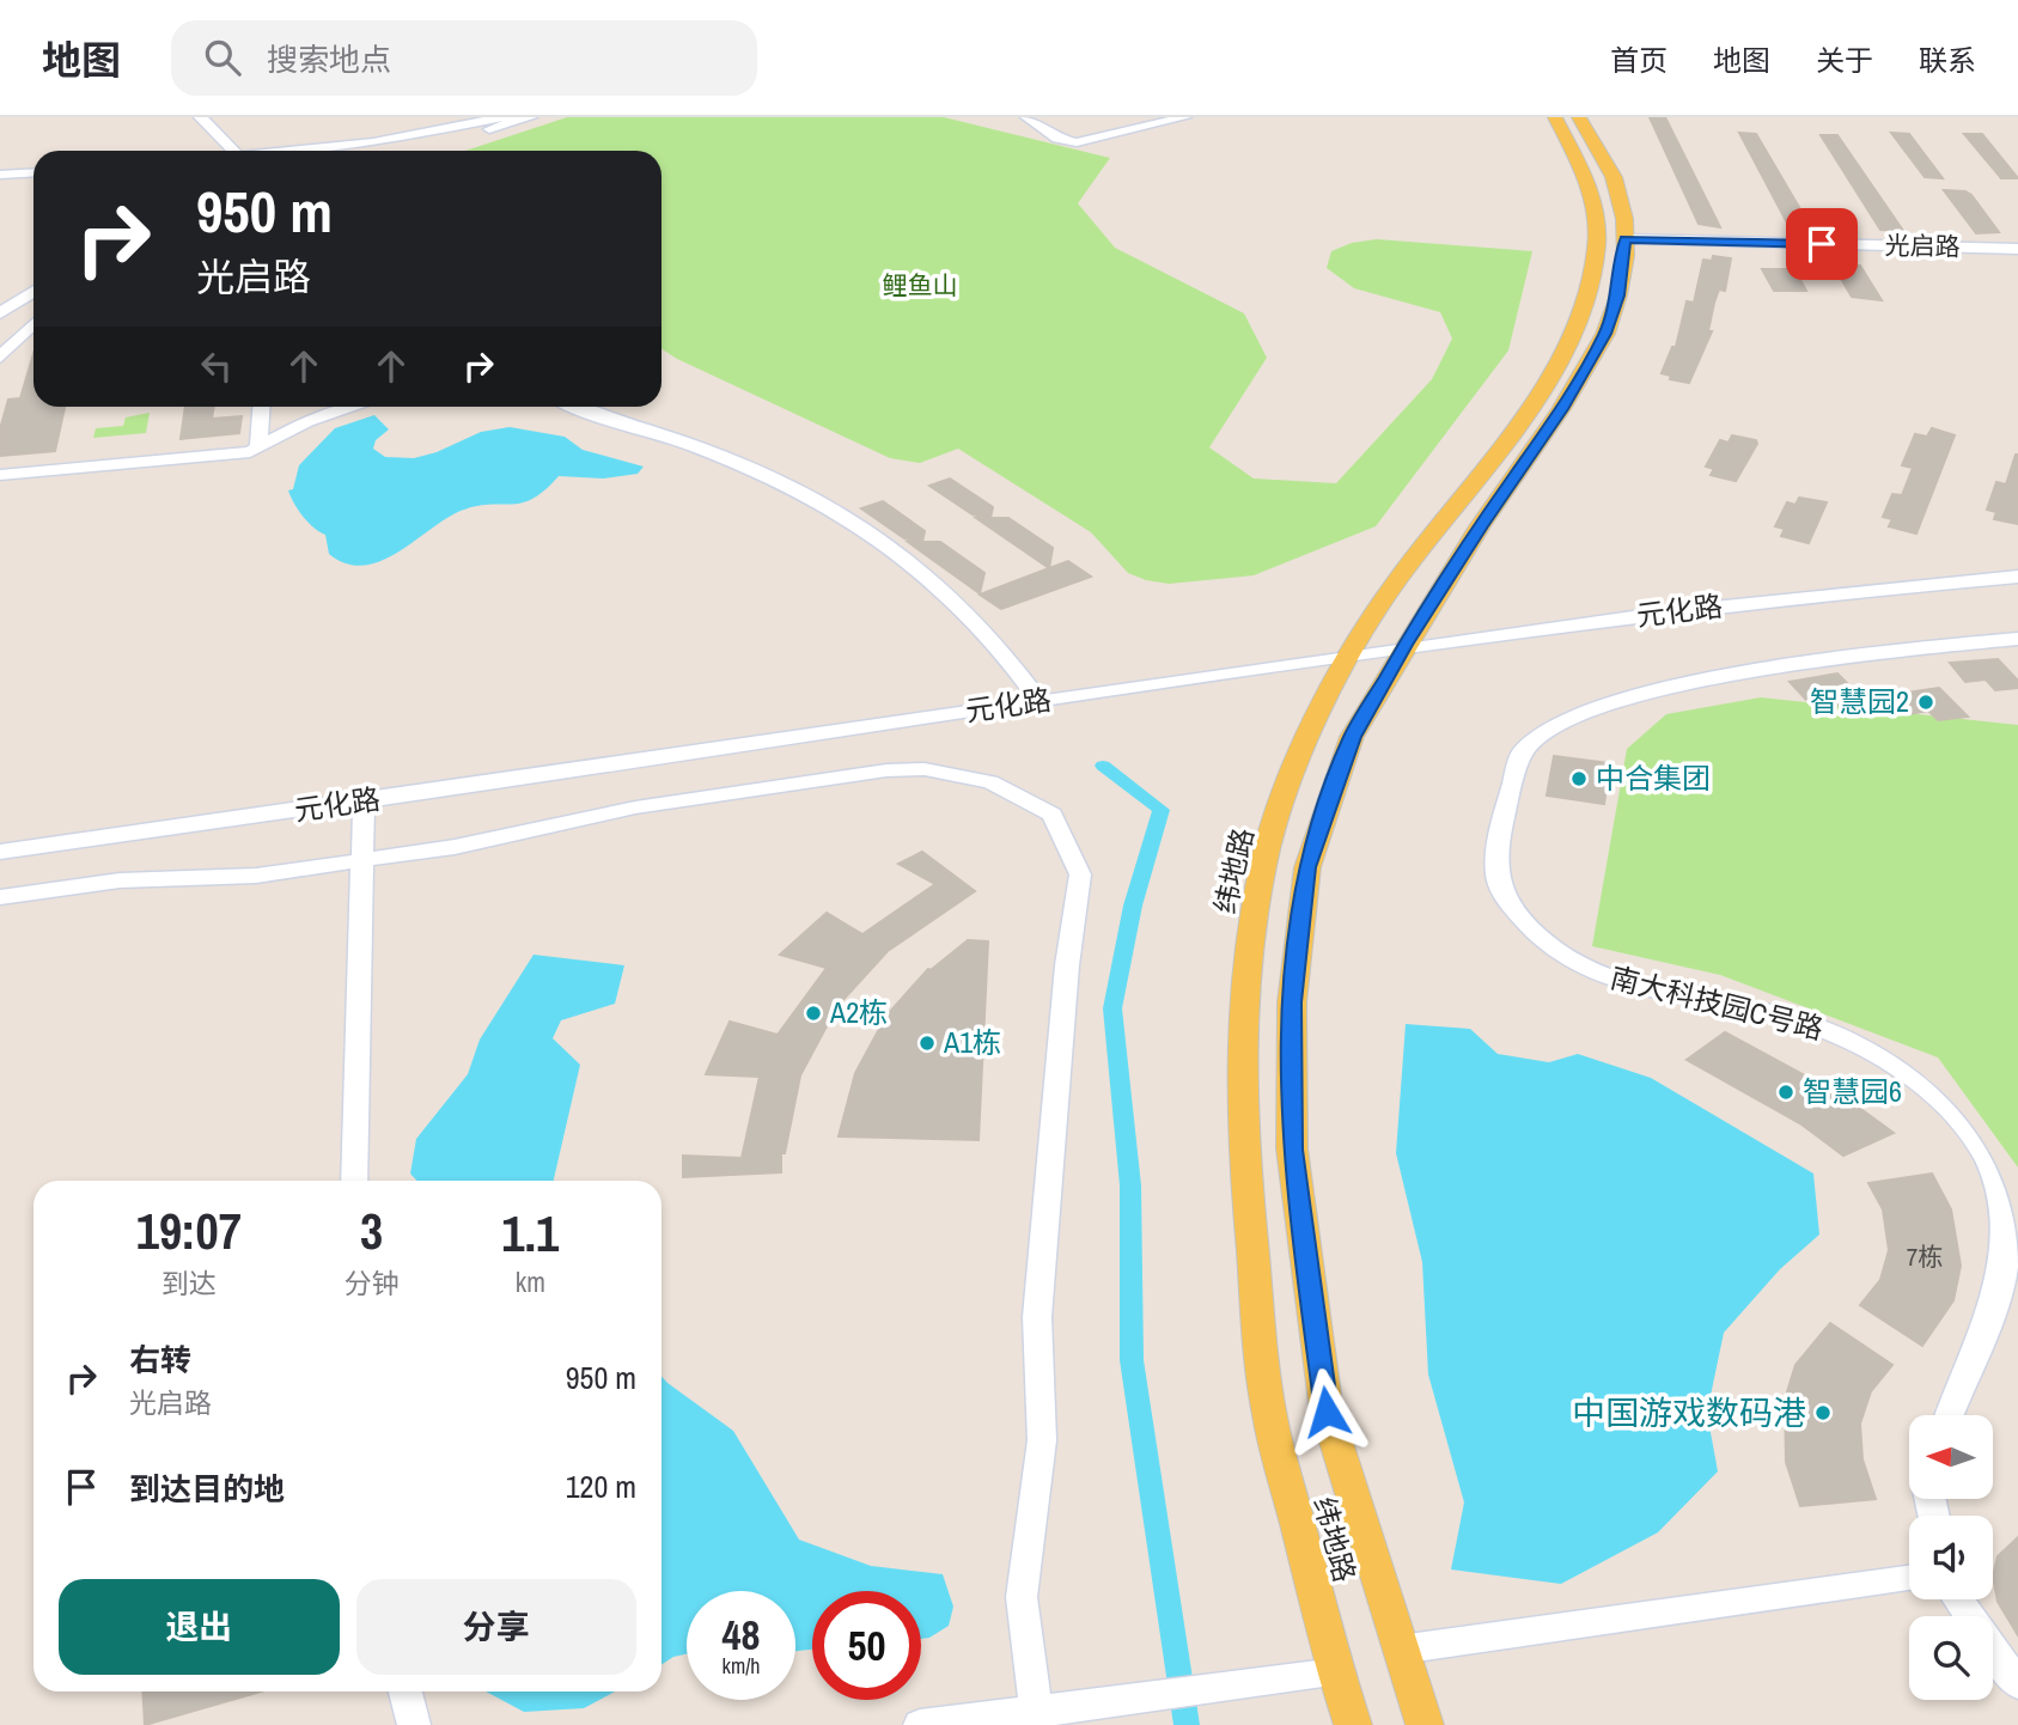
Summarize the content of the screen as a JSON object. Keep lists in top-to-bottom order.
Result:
{
  "streets": {
    "main road": ["纬地路"],
    "street": ["光启路", "元化路", "南大科技园C号路"]
  },
  "crossings": [
    ["光启路", "纬地路"],
    ["元化路", "纬地路"]
  ],
  "parks": ["鲤鱼山"],
  "places": [
    "智慧园2",
    "中合集团",
    "A2栋",
    "A1栋",
    "智慧园6",
    "中国游戏数码港"
  ],
  "house_numbers": ["7栋"],
  "north": "left",
  "page": {
    "header": "地图",
    "search": "搜索地点",
    "nav": [
      "首页",
      "地图",
      "关于",
      "联系"
    ],
    "turn": ["950 m", "光启路"],
    "eta": [
      "19:07",
      "到达",
      "3",
      "分钟",
      "1.1",
      "km"
    ],
    "list": [
      {
        "name": "右转",
        "note": "光启路",
        "value": "950 m"
      },
      {
        "name": "到达目的地",
        "value": "120 m"
      }
    ],
    "buttons": ["退出", "分享"],
    "speed": "48 km/h",
    "limit": "50"
  }
}
